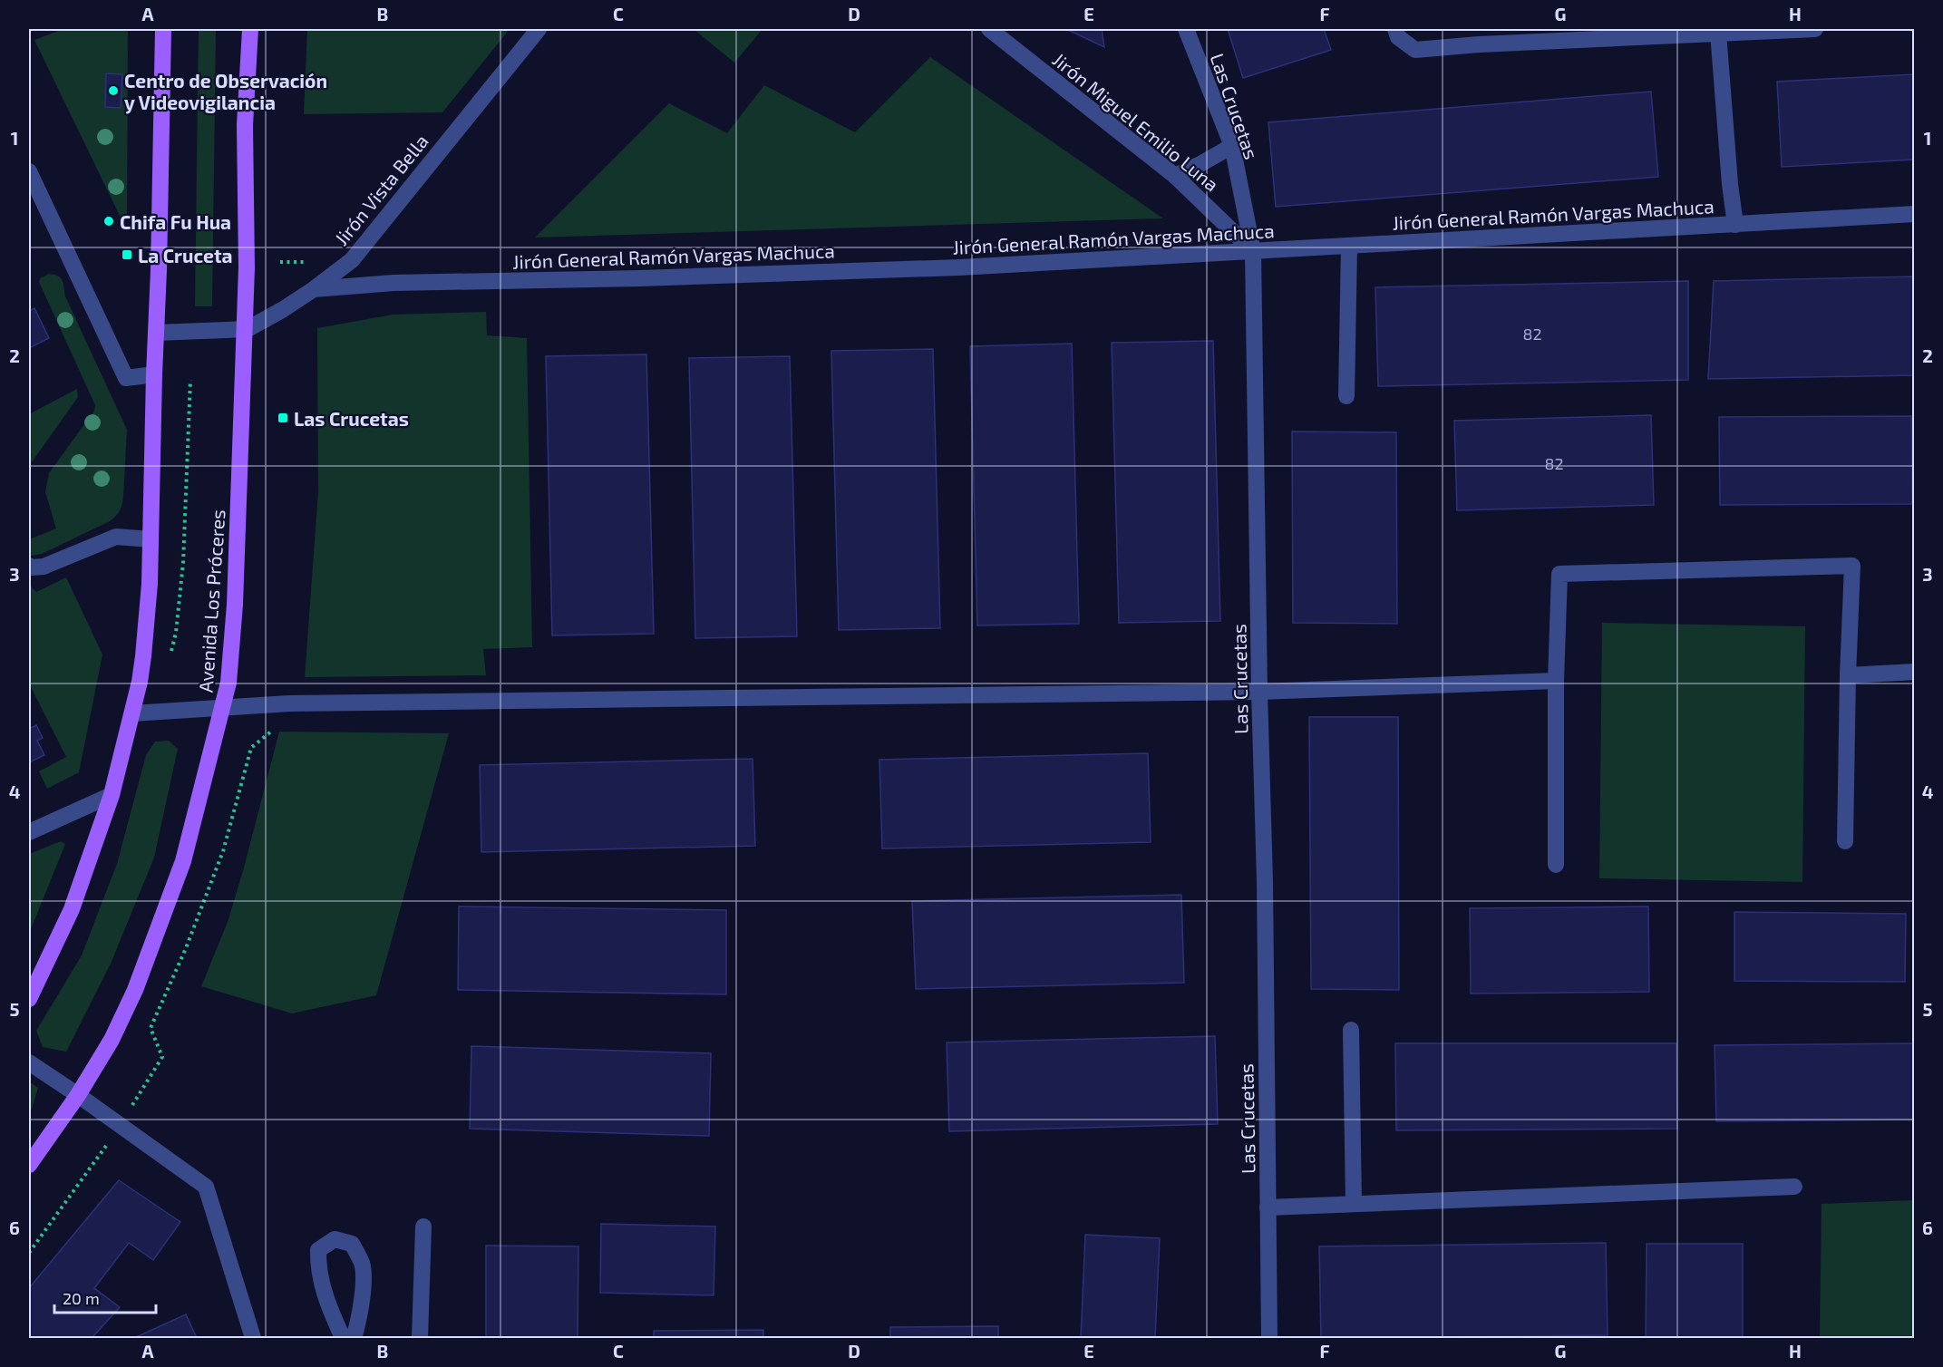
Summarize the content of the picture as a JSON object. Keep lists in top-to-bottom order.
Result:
{
  "streets": {
    "main road": ["Avenida Los Próceres"],
    "street": [
      "Las Crucetas",
      "Jirón Miguel Emilio Luna",
      "Jirón Vista Bella",
      "Jirón General Ramón Vargas Machuca"
    ]
  },
  "crossings": [
    ["Las Crucetas", "Jirón Miguel Emilio Luna"],
    ["Las Crucetas", "Jirón General Ramón Vargas Machuca"],
    ["Jirón Miguel Emilio Luna", "Jirón General Ramón Vargas Machuca"],
    ["Jirón Vista Bella", "Jirón General Ramón Vargas Machuca"],
    ["Jirón Vista Bella", "Avenida Los Próceres"]
  ],
  "places": {
    "other": ["Centro de Observación y Videovigilancia", "Chifa Fu Hua"],
    "transit": ["La Cruceta", "Las Crucetas"]
  },
  "house_numbers": ["82", "82"],
  "scale_bar": "20 m",
  "grid": {
    "columns": [
      "A",
      "B",
      "C",
      "D",
      "E",
      "F",
      "G",
      "H"
    ],
    "rows": [
      "1",
      "2",
      "3",
      "4",
      "5",
      "6"
    ]
  }
}
